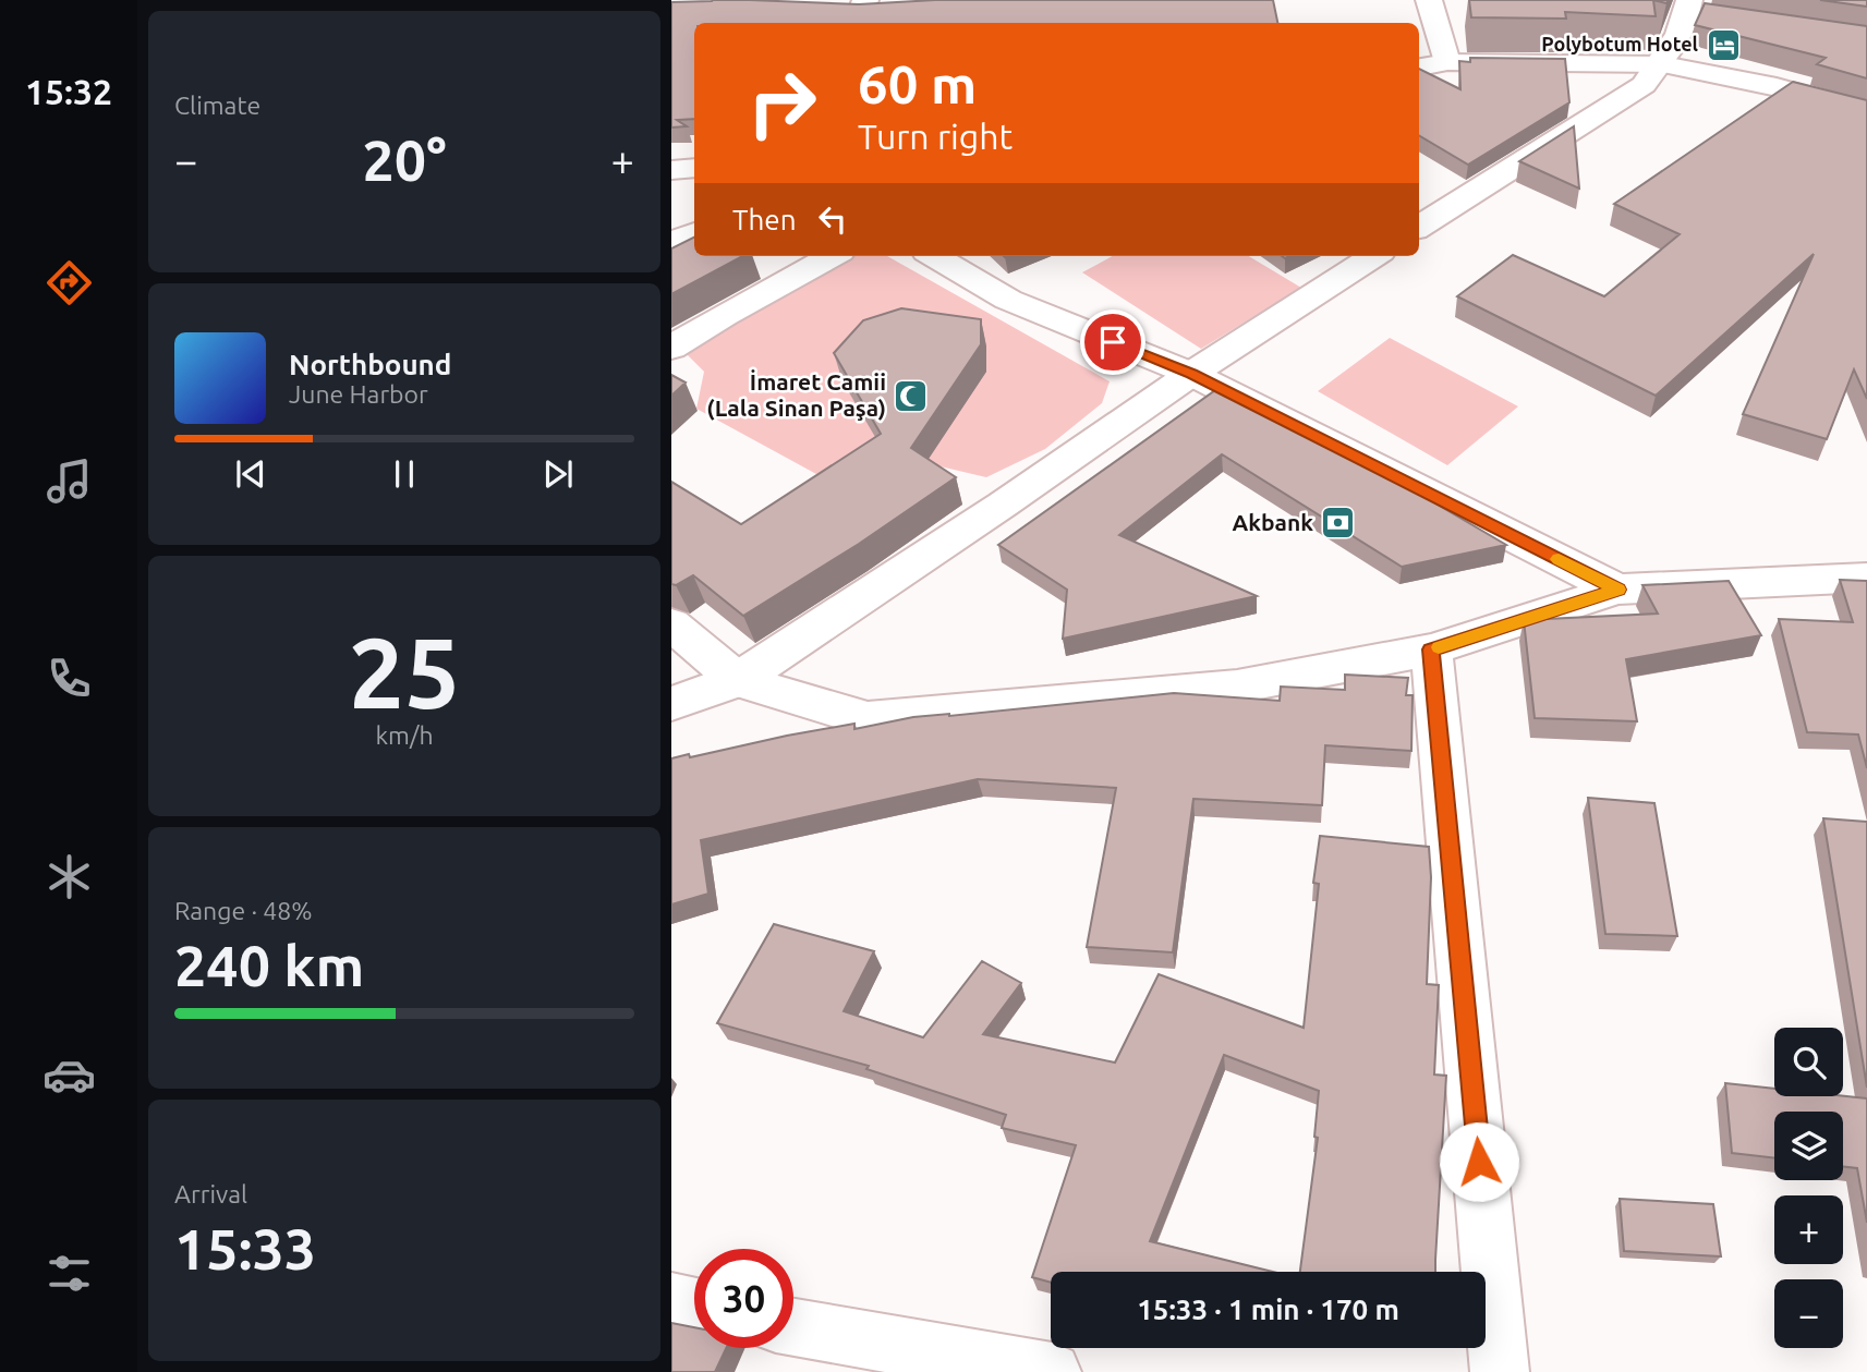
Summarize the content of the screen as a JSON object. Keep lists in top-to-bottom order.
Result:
{
  "places": {
    "hotel": ["Polybotum Hotel"],
    "mosque": ["İmaret Camii (Lala Sinan Paşa)"],
    "bank": ["Akbank"]
  },
  "page": {
    "tabs": "15:32",
    "tile": [
      "Climate",
      ["25", "km/h"],
      ["Range · 48%", "240 km"],
      ["Arrival", "15:33"]
    ],
    "turn": ["60 m", "Turn right"],
    "heat": ["−", "20°", "+"],
    "then": "Then",
    "song": ["Northbound", "June Harbor"],
    "map_buttons": ["+", "−"],
    "limit": "30",
    "trip": "15:33 · 1 min · 170 m"
  }
}
